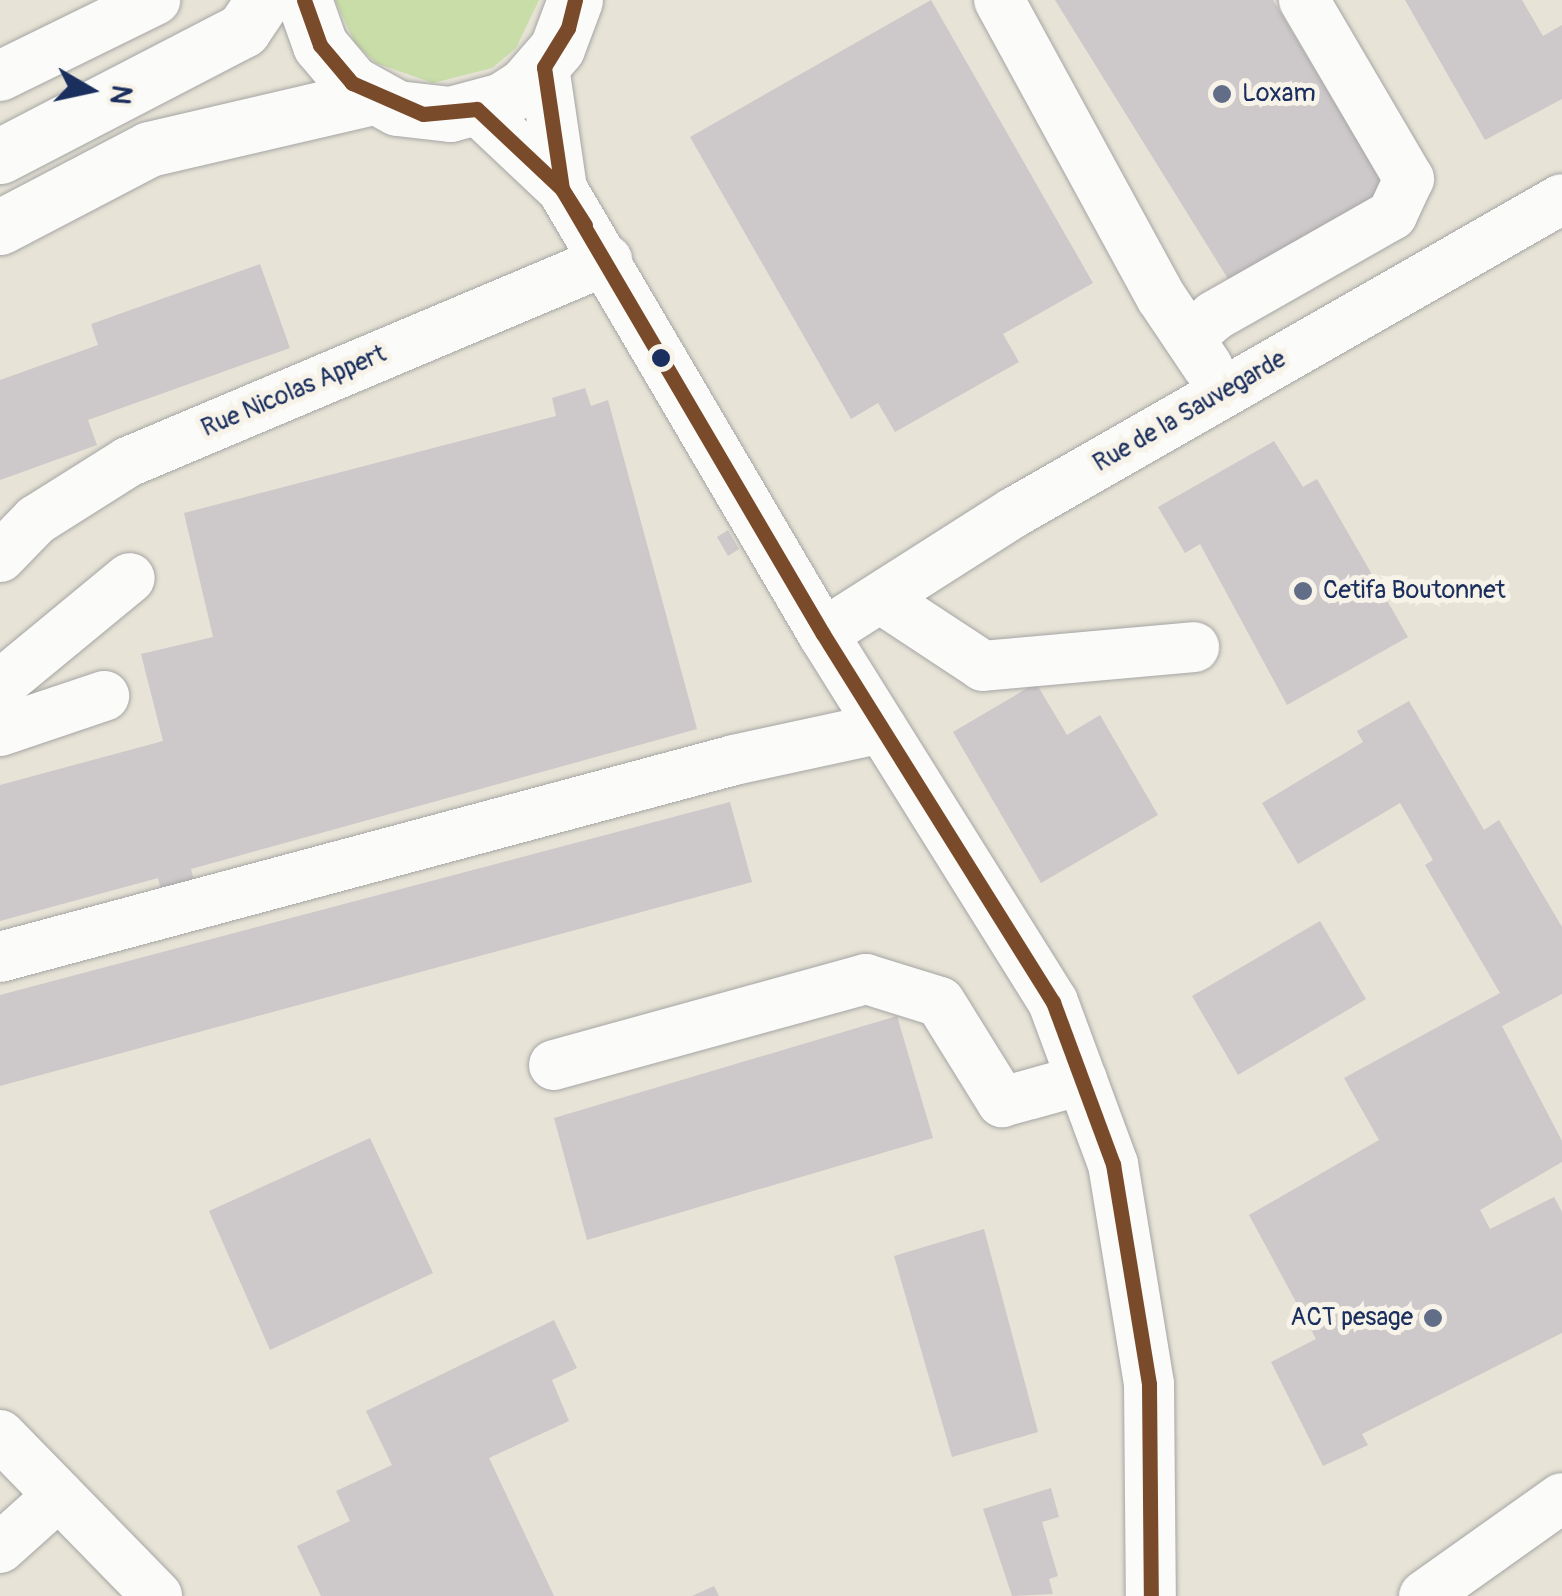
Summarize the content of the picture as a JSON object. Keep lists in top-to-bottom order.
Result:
{
  "streets": {
    "street": ["Rue Nicolas Appert", "Rue de la Sauvegarde"]
  },
  "places": ["Loxam", "Cetifa Boutonnet", "ACT pesage"],
  "north": "right"
}
